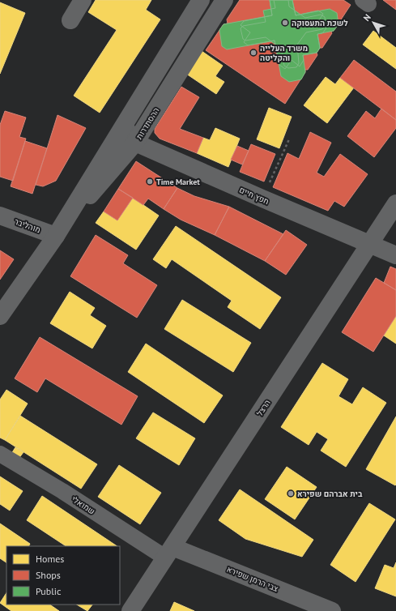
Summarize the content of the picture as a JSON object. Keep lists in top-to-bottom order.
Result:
{
  "streets": {
    "street": [
      "ההסתדרות",
      "חפץ חיים",
      "מוהליבר",
      "הרצל",
      "שמואלי",
      "צבי הרמן שפירא"
    ]
  },
  "crossings": [
    ["ההסתדרות", "חפץ חיים"],
    ["ההסתדרות", "מוהליבר"],
    ["חפץ חיים", "הרצל"],
    ["הרצל", "שמואלי"],
    ["הרצל", "צבי הרמן שפירא"],
    ["שמואלי", "צבי הרמן שפירא"]
  ],
  "places": [
    "לשכת התעסוקה",
    "משרד העלייה והקליטה",
    "Time Market",
    "בית אברהם שפירא"
  ],
  "legend": ["Homes", "Shops", "Public"],
  "north": "top left"
}
